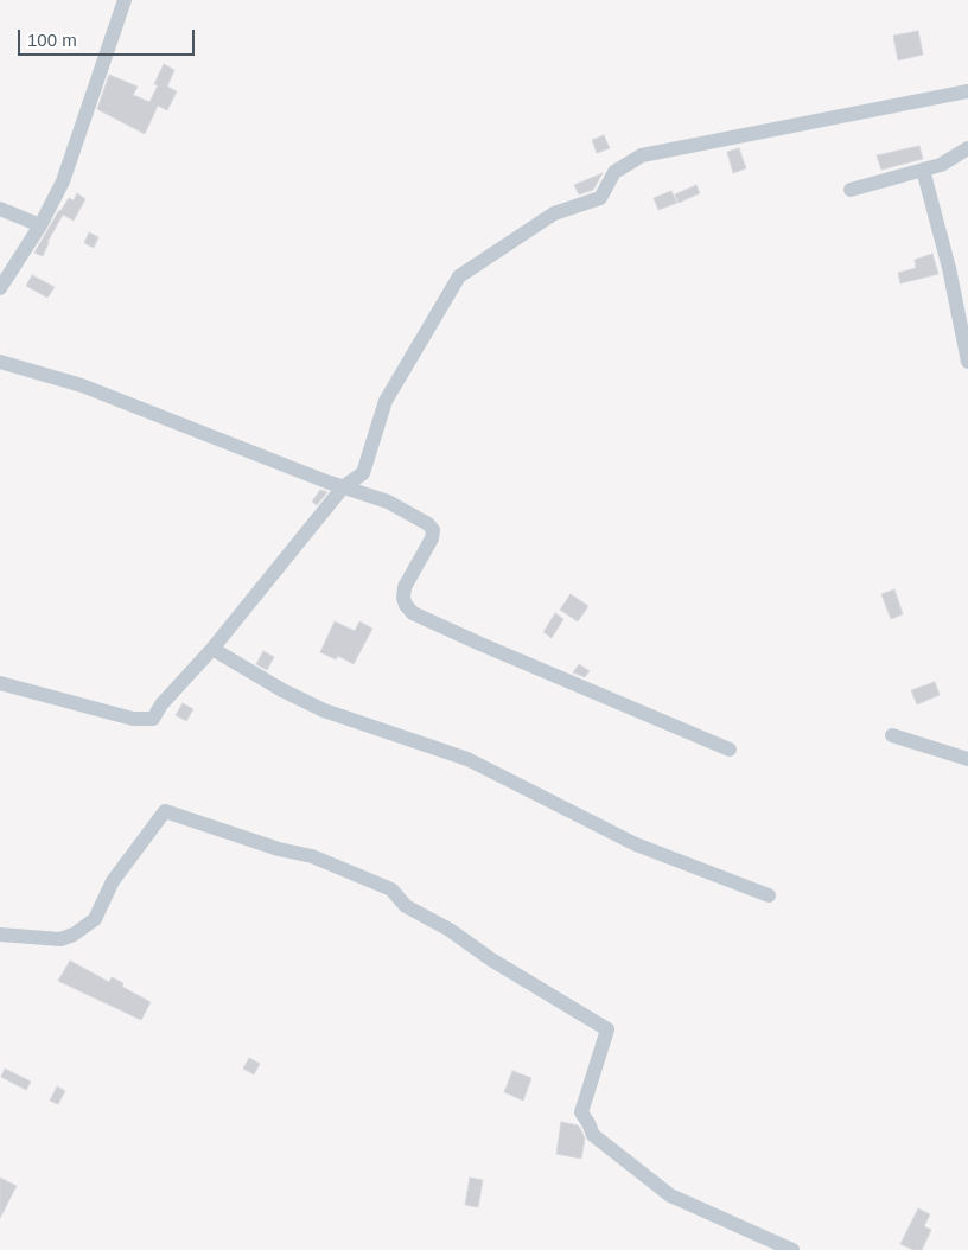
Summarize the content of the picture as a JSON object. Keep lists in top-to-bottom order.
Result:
{
  "scale_bar": "100 m"
}
